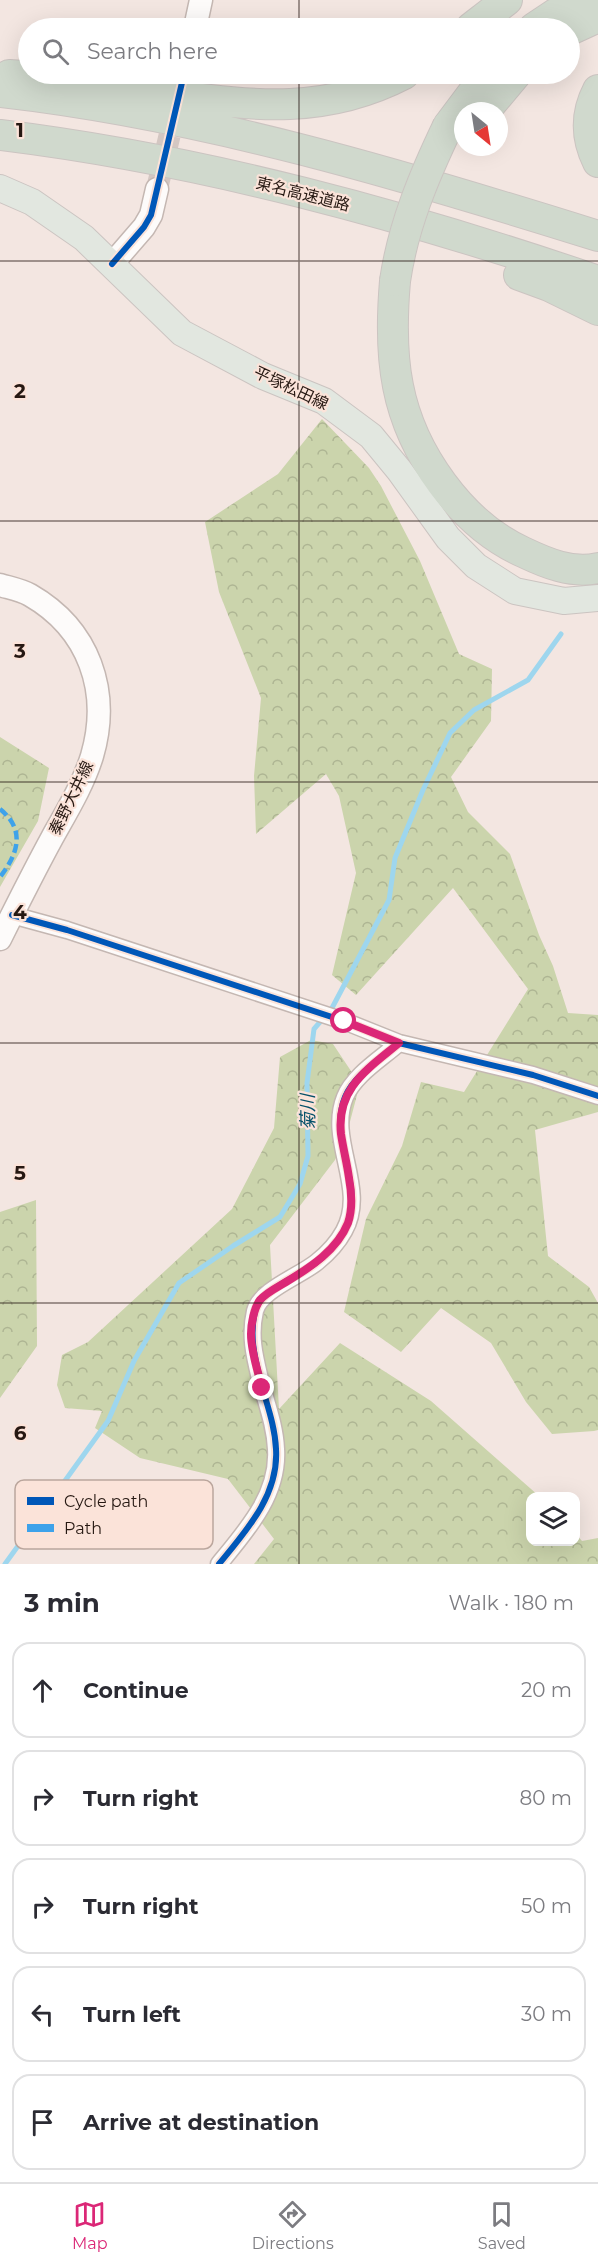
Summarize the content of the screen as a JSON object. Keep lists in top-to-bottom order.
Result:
{
  "streets": {
    "highway": ["東名高速道路"],
    "main road": ["平塚松田線", "秦野大井線"]
  },
  "water": ["菊川"],
  "legend": ["Cycle path", "Path"],
  "north": "bottom right",
  "page": {
    "search": "Search here",
    "heading": ["3 min", "Walk · 180 m"],
    "list": [
      ["Continue", "20 m"],
      ["Turn right", "80 m"],
      ["Turn right", "50 m"],
      ["Turn left", "30 m"],
      "Arrive at destination"
    ],
    "nav": ["Map", "Directions", "Saved"]
  },
  "grid": {
    "rows": [
      "1",
      "2",
      "3",
      "4",
      "5",
      "6"
    ]
  }
}
